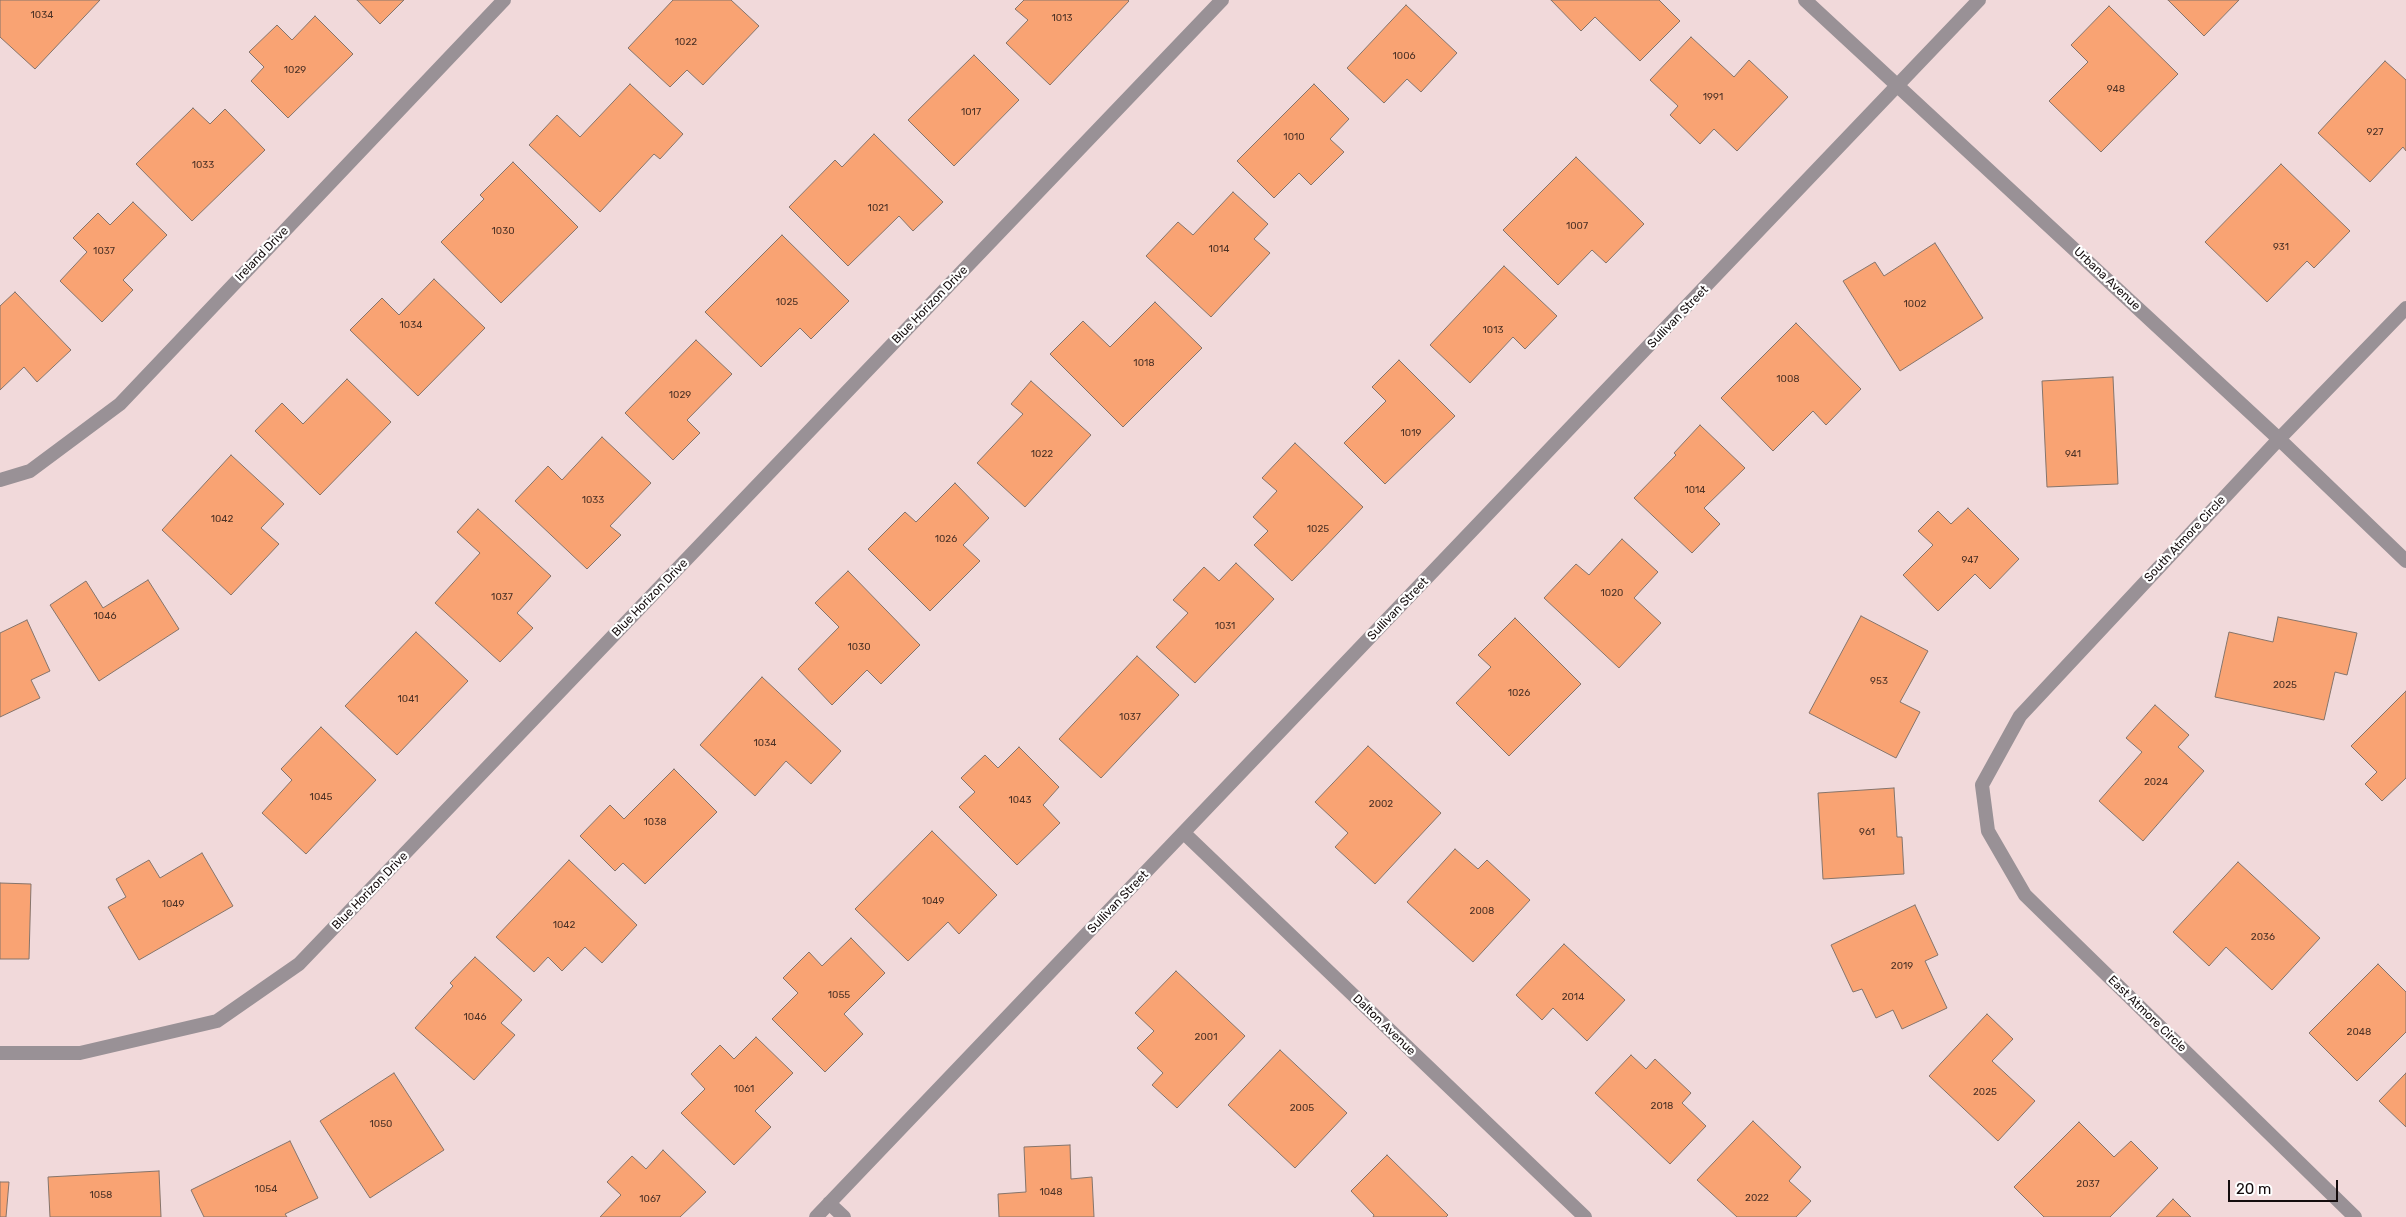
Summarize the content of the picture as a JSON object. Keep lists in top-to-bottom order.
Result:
{
  "streets": {
    "street": [
      "Ireland Drive",
      "Urbana Avenue",
      "Blue Horizon Drive",
      "Sullivan Street",
      "South Atmore Circle",
      "East Atmore Circle",
      "Dalton Avenue"
    ]
  },
  "crossings": [
    ["Urbana Avenue", "Sullivan Street"],
    ["Urbana Avenue", "South Atmore Circle"],
    ["Sullivan Street", "Dalton Avenue"],
    ["South Atmore Circle", "East Atmore Circle"]
  ],
  "house_numbers": [
    "1034",
    "1013",
    "1022",
    "1006",
    "1029",
    "948",
    "1991",
    "1017",
    "927",
    "1010",
    "1033",
    "1021",
    "1007",
    "1030",
    "931",
    "1014",
    "1037",
    "1025",
    "1002",
    "1034",
    "1013",
    "1018",
    "1008",
    "1029",
    "1019",
    "1022",
    "941",
    "1014",
    "1033",
    "1042",
    "1025",
    "1026",
    "947",
    "1020",
    "1037",
    "1046",
    "1031",
    "1030",
    "953",
    "2025",
    "1026",
    "1041",
    "1037",
    "1034",
    "2024",
    "1045",
    "1043",
    "2002",
    "1038",
    "961",
    "1049",
    "1049",
    "2008",
    "1042",
    "2036",
    "2019",
    "1055",
    "2014",
    "1046",
    "2048",
    "2001",
    "1061",
    "2025",
    "2018",
    "2005",
    "1050",
    "2037",
    "1054",
    "1048",
    "1058",
    "2022",
    "1067"
  ],
  "scale_bar": "20 m"
}
